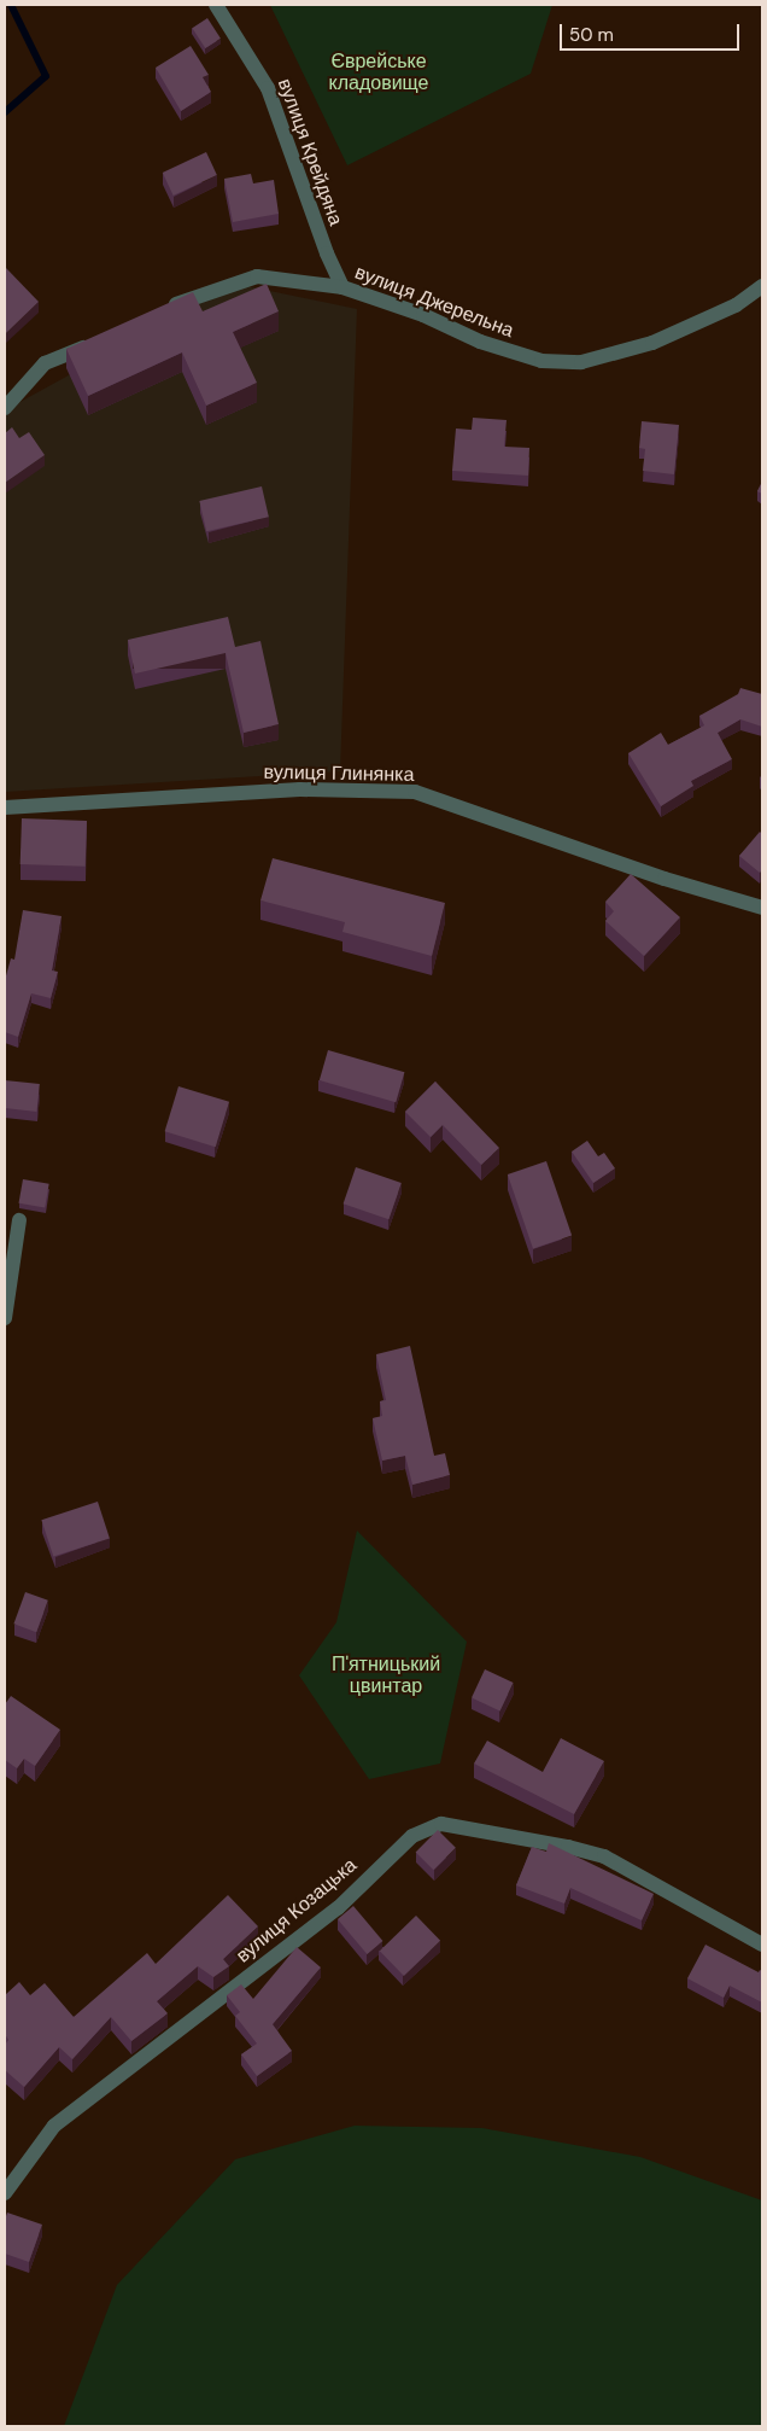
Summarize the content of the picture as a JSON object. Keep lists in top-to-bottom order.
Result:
{
  "streets": {
    "street": [
      "вулиця Крейдяна",
      "вулиця Джерельна",
      "вулиця Глинянка",
      "вулиця Козацька"
    ]
  },
  "crossings": [
    ["вулиця Крейдяна", "вулиця Джерельна"]
  ],
  "parks": ["Єврейське кладовище", "П'ятницький цвинтар"],
  "scale_bar": "50 m"
}
